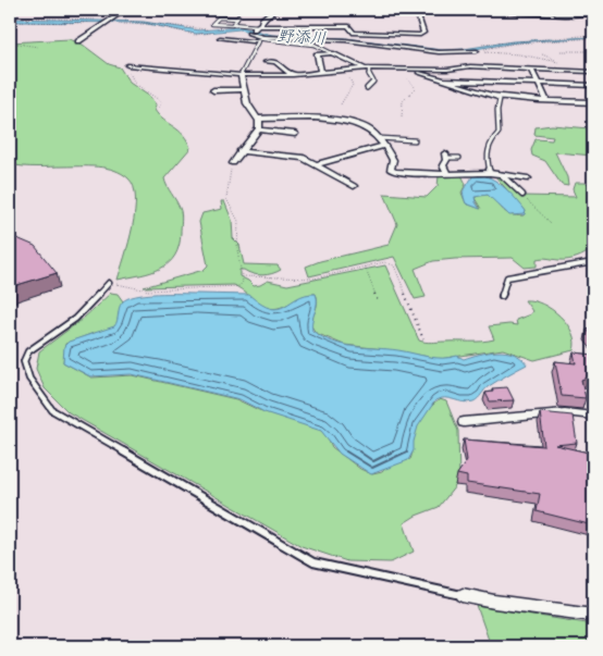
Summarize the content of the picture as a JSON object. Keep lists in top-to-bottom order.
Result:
{
  "water": ["野添川"]
}
